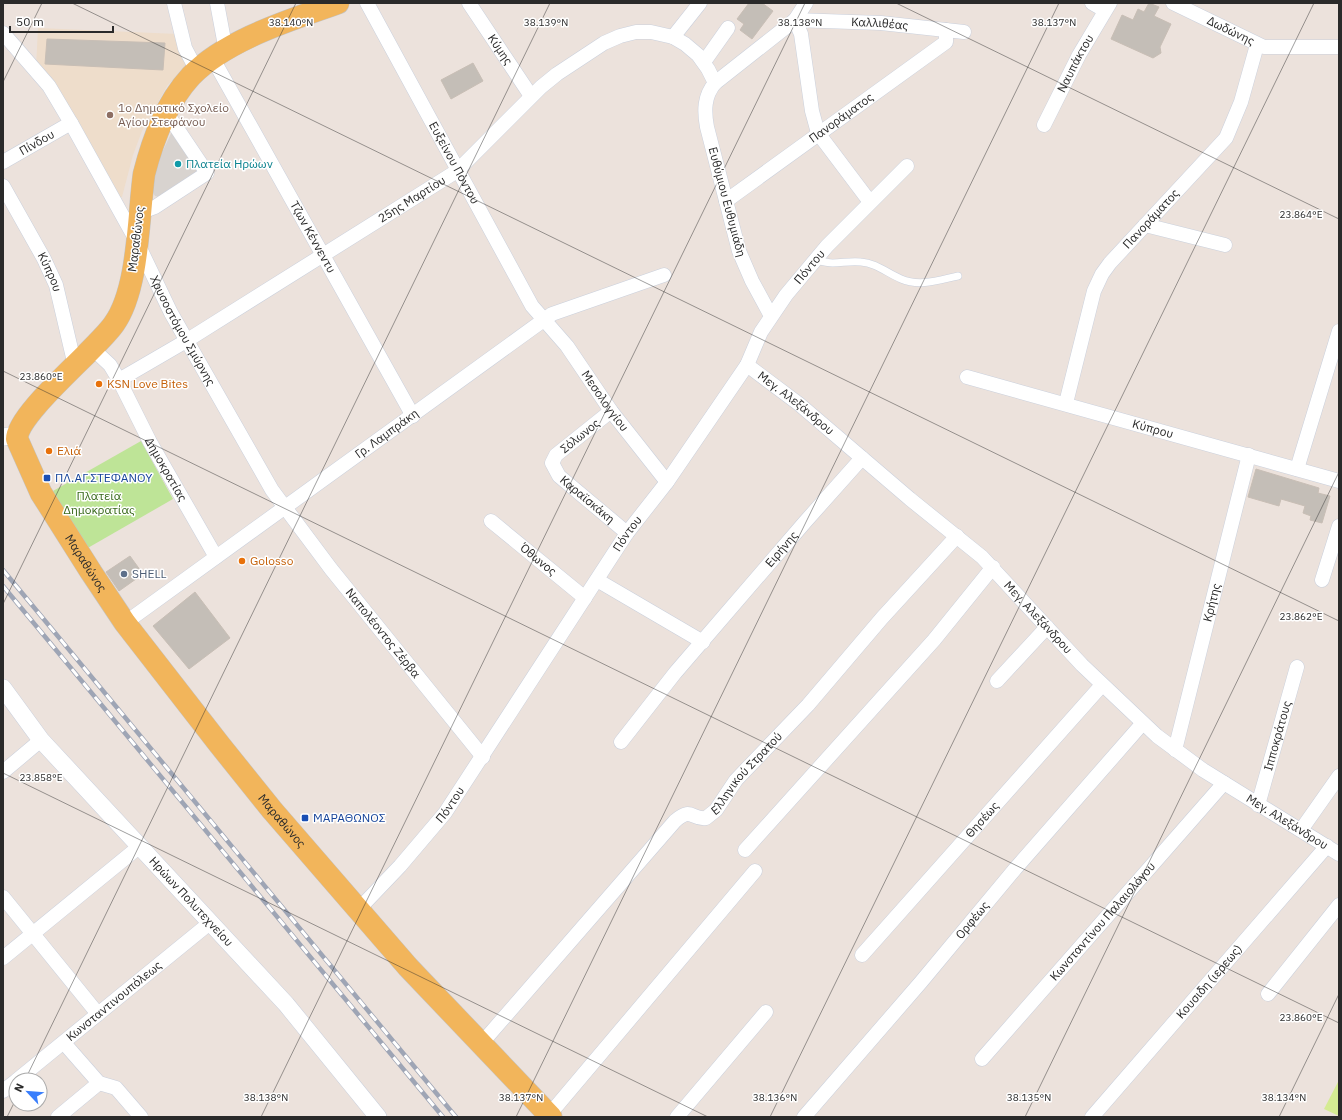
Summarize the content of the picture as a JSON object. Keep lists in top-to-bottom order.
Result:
{
  "streets": {
    "main road": ["Μαραθώνος"],
    "street": [
      "Καλλιθέας",
      "Δωδώνης",
      "Κύμης",
      "Ναυπάκτου",
      "Πανοράματος",
      "Πίνδου",
      "Ευξείνου Πόντου",
      "25ης Μαρτίου",
      "Ευθύμιου Ευθυμιάδη",
      "Τζων Κέννεντυ",
      "Πόντου",
      "Κύπρου",
      "Χρυσοστόμου Σμύρνης",
      "Μεσολογγίου",
      "Μεγ. Αλεξάνδρου",
      "Γρ. Λαμπράκη",
      "Σόλωνος",
      "Δημοκρατίας",
      "Καραϊσκάκη",
      "Ειρήνης",
      "Όθωνος",
      "Κρήτης",
      "Ναπολέοντος Ζέρβα",
      "Ιπποκράτους",
      "Ελληνικού Στρατού",
      "Θησέως",
      "Ηρώων Πολυτεχνείου",
      "Ορφέως",
      "Κωνσταντίνου Παλαιολόγου",
      "Κουσιδη (ιερεως)",
      "Κωνσταντινουπόλεως"
    ]
  },
  "crossings": [
    ["Καλλιθέας", "Πανοράματος"],
    ["Δωδώνης", "Πανοράματος"],
    ["Κύμης", "25ης Μαρτίου"],
    ["Πανοράματος", "Ευθύμιου Ευθυμιάδη"],
    ["Πανοράματος", "Κύπρου"],
    ["Πίνδου", "Χρυσοστόμου Σμύρνης"],
    ["Ευξείνου Πόντου", "25ης Μαρτίου"],
    ["Ευξείνου Πόντου", "Μεσολογγίου"],
    ["Ευξείνου Πόντου", "Γρ. Λαμπράκη"],
    ["25ης Μαρτίου", "Ευθύμιου Ευθυμιάδη"],
    ["25ης Μαρτίου", "Τζων Κέννεντυ"],
    ["25ης Μαρτίου", "Χρυσοστόμου Σμύρνης"],
    ["25ης Μαρτίου", "Δημοκρατίας"],
    ["Ευθύμιου Ευθυμιάδη", "Πόντου"],
    ["Τζων Κέννεντυ", "Μαραθώνος"],
    ["Τζων Κέννεντυ", "Γρ. Λαμπράκη"],
    ["Μαραθώνος", "Πόντου"],
    ["Μαραθώνος", "Κύπρου"],
    ["Μαραθώνος", "Χρυσοστόμου Σμύρνης"],
    ["Μαραθώνος", "Γρ. Λαμπράκη"],
    ["Μαραθώνος", "Ελληνικού Στρατού"],
    ["Πόντου", "Μεσολογγίου"],
    ["Πόντου", "Μεγ. Αλεξάνδρου"],
    ["Πόντου", "Καραϊσκάκη"],
    ["Πόντου", "Όθωνος"],
    ["Πόντου", "Ναπολέοντος Ζέρβα"],
    ["Κύπρου", "Κρήτης"],
    ["Χρυσοστόμου Σμύρνης", "Γρ. Λαμπράκη"],
    ["Χρυσοστόμου Σμύρνης", "Ναπολέοντος Ζέρβα"],
    ["Μεσολογγίου", "Γρ. Λαμπράκη"],
    ["Μεσολογγίου", "Σόλωνος"],
    ["Μεγ. Αλεξάνδρου", "Ειρήνης"],
    ["Μεγ. Αλεξάνδρου", "Κρήτης"],
    ["Μεγ. Αλεξάνδρου", "Ιπποκράτους"],
    ["Μεγ. Αλεξάνδρου", "Ελληνικού Στρατού"],
    ["Μεγ. Αλεξάνδρου", "Θησέως"],
    ["Μεγ. Αλεξάνδρου", "Ορφέως"],
    ["Μεγ. Αλεξάνδρου", "Κωνσταντίνου Παλαιολόγου"],
    ["Μεγ. Αλεξάνδρου", "Κουσιδη (ιερεως)"],
    ["Γρ. Λαμπράκη", "Δημοκρατίας"],
    ["Γρ. Λαμπράκη", "Ναπολέοντος Ζέρβα"],
    ["Σόλωνος", "Καραϊσκάκη"],
    ["Ηρώων Πολυτεχνείου", "Κωνσταντινουπόλεως"]
  ],
  "parks": ["Πλατεία Δημοκρατίας"],
  "places": {
    "other": [
      "1ο Δημοτικό Σχολείο Αγίου Στεφάνου",
      "Πλατεία Ηρώων",
      "KSN Love Bites",
      "Ελιά",
      "Golosso",
      "SHELL"
    ],
    "transit": ["ΠΛ.ΑΓ.ΣΤΕΦΑΝΟΥ", "ΜΑΡΑΘΩΝΟΣ"]
  },
  "scale_bar": "50 m",
  "north": "top left",
  "coordinates": [
    "38.140°N",
    "38.139°N",
    "38.138°N",
    "38.137°N",
    "23.864°E",
    "23.860°E",
    "23.862°E",
    "23.858°E",
    "38.136°N",
    "38.135°N",
    "38.134°N"
  ]
}
